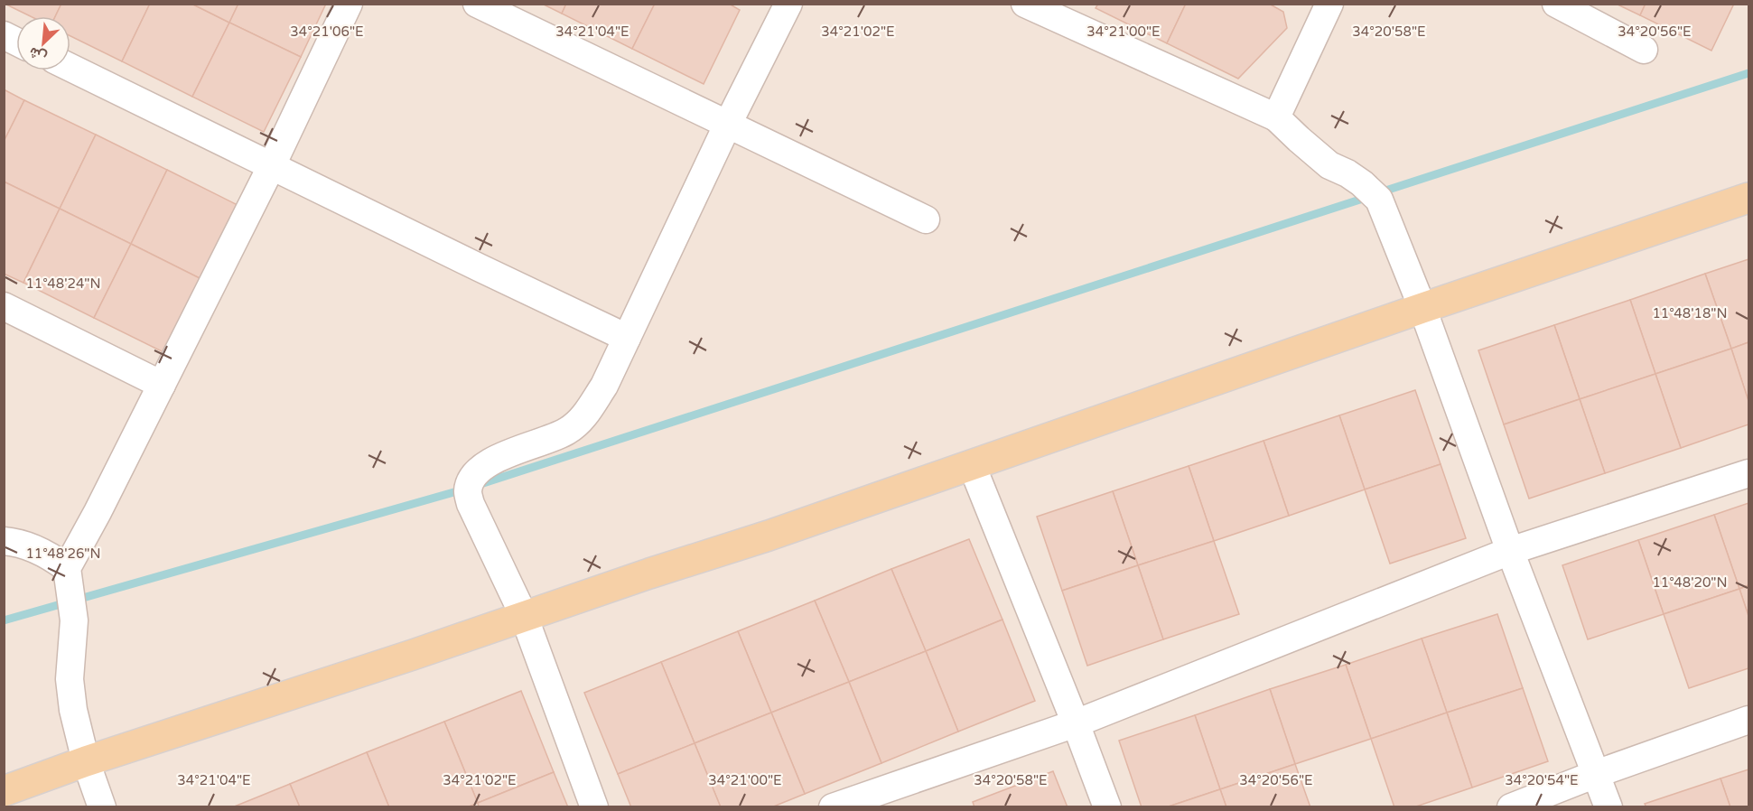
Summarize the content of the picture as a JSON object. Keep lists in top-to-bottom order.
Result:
{
  "north": "bottom left",
  "coordinates": [
    "34°21'06\"E",
    "34°21'04\"E",
    "34°21'02\"E",
    "34°21'00\"E",
    "34°20'58\"E",
    "34°20'56\"E",
    "11°48'24\"N",
    "11°48'18\"N",
    "11°48'26\"N",
    "11°48'20\"N",
    "34°20'54\"E"
  ]
}
